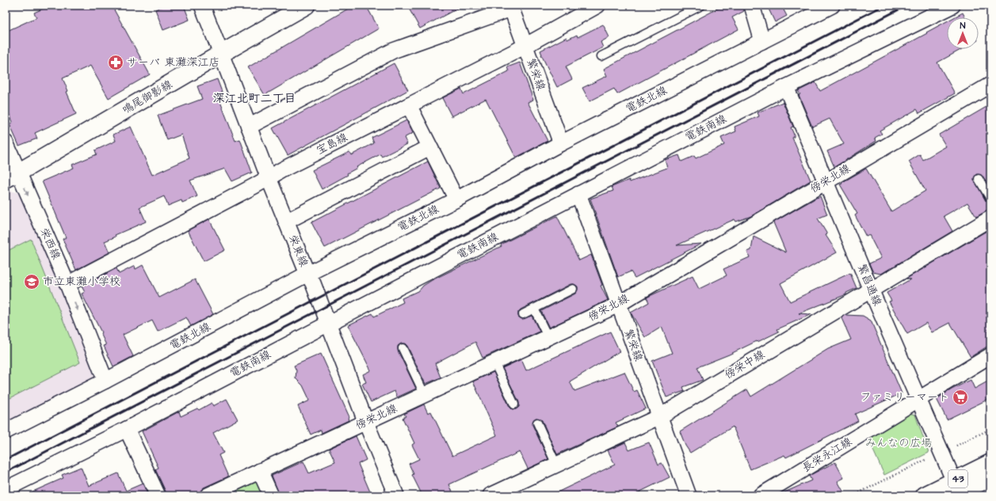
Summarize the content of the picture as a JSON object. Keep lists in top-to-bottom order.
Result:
{
  "streets": {
    "main road": ["鳴尾御影線", "43"],
    "street": [
      "繁栄線",
      "電鉄北線",
      "電鉄南線",
      "宝島線",
      "傍栄北線",
      "栄西線",
      "栄東線",
      "繁昌通線",
      "傍栄中線",
      "長栄永江線"
    ]
  },
  "crossings": [
    ["繁栄線", "電鉄北線"],
    ["繁栄線", "電鉄南線"],
    ["繁栄線", "宝島線"],
    ["繁栄線", "傍栄北線"],
    ["繁栄線", "傍栄中線"],
    ["鳴尾御影線", "栄西線"],
    ["鳴尾御影線", "栄東線"],
    ["電鉄北線", "栄西線"],
    ["電鉄北線", "栄東線"],
    ["電鉄南線", "栄東線"],
    ["電鉄南線", "繁昌通線"],
    ["宝島線", "栄西線"],
    ["宝島線", "栄東線"],
    ["傍栄北線", "栄東線"],
    ["傍栄北線", "繁昌通線"],
    ["繁昌通線", "傍栄中線"],
    ["繁昌通線", "長栄永江線"],
    ["繁昌通線", "43"]
  ],
  "one_way": ["栄西線"],
  "districts": ["深江北町二丁目"],
  "parks": ["みんなの広場"],
  "places": {
    "pharmacy": ["サーバ 東灘深江店"],
    "school or university": ["市立東灘小学校"],
    "supermarket": ["ファミリーマート"]
  },
  "north": "top"
}
